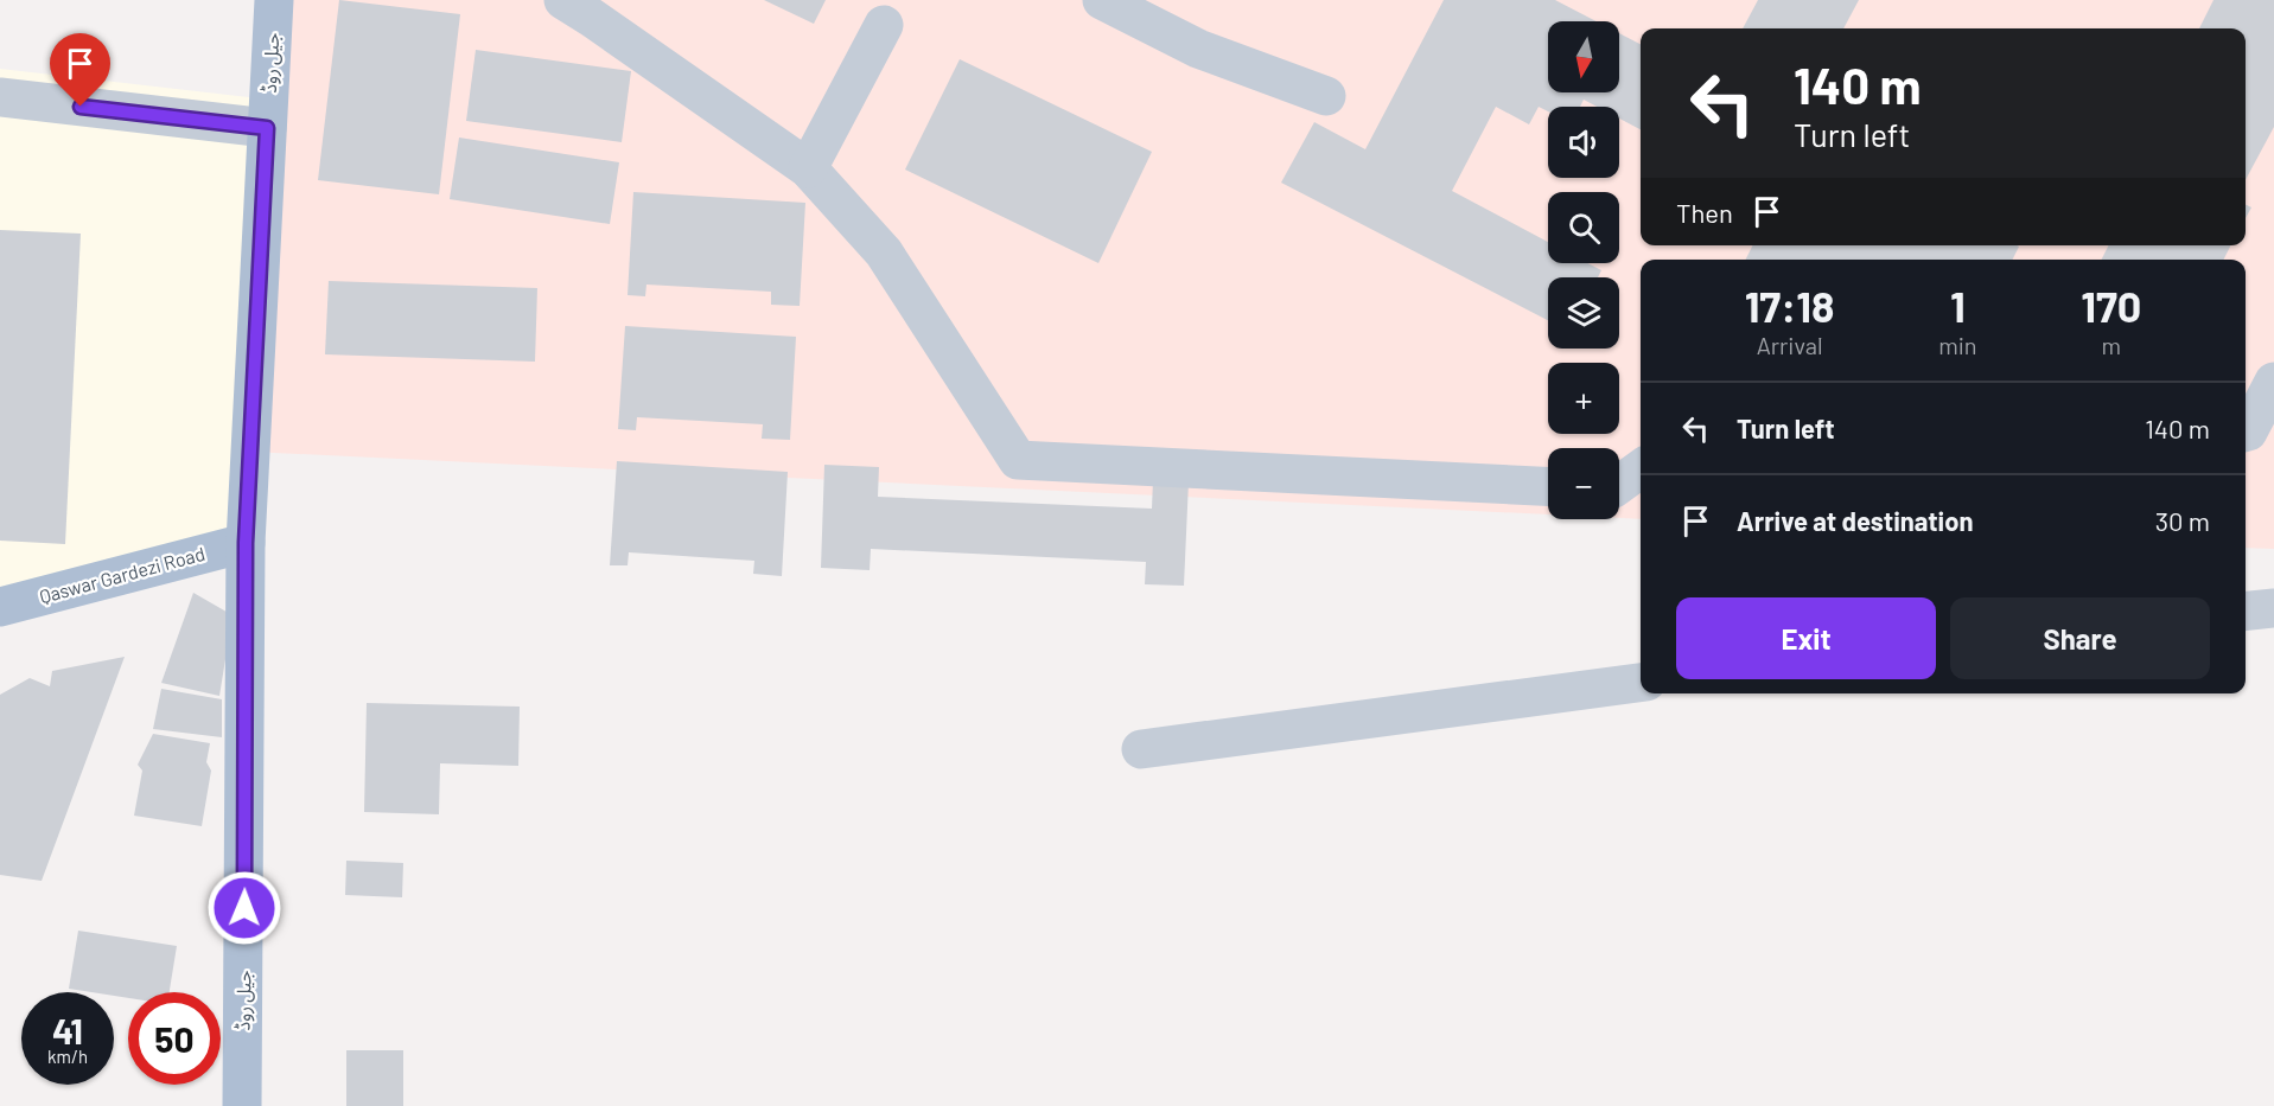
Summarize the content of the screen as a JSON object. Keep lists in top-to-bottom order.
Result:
{
  "streets": {
    "main road": ["جیل روڈ", "Qaswar Gardezi Road"]
  },
  "crossings": [
    ["جیل روڈ", "Qaswar Gardezi Road"]
  ],
  "north": "bottom",
  "page": {
    "map_buttons": ["+", "−"],
    "turn": ["140 m", "Turn left"],
    "then": "Then",
    "eta": [
      "17:18",
      "Arrival",
      "1",
      "min",
      "170",
      "m"
    ],
    "list": [
      {
        "name": "Turn left",
        "value": "140 m"
      },
      {
        "name": "Arrive at destination",
        "value": "30 m"
      }
    ],
    "buttons": ["Exit", "Share"],
    "speed": "41 km/h",
    "limit": "50"
  }
}
